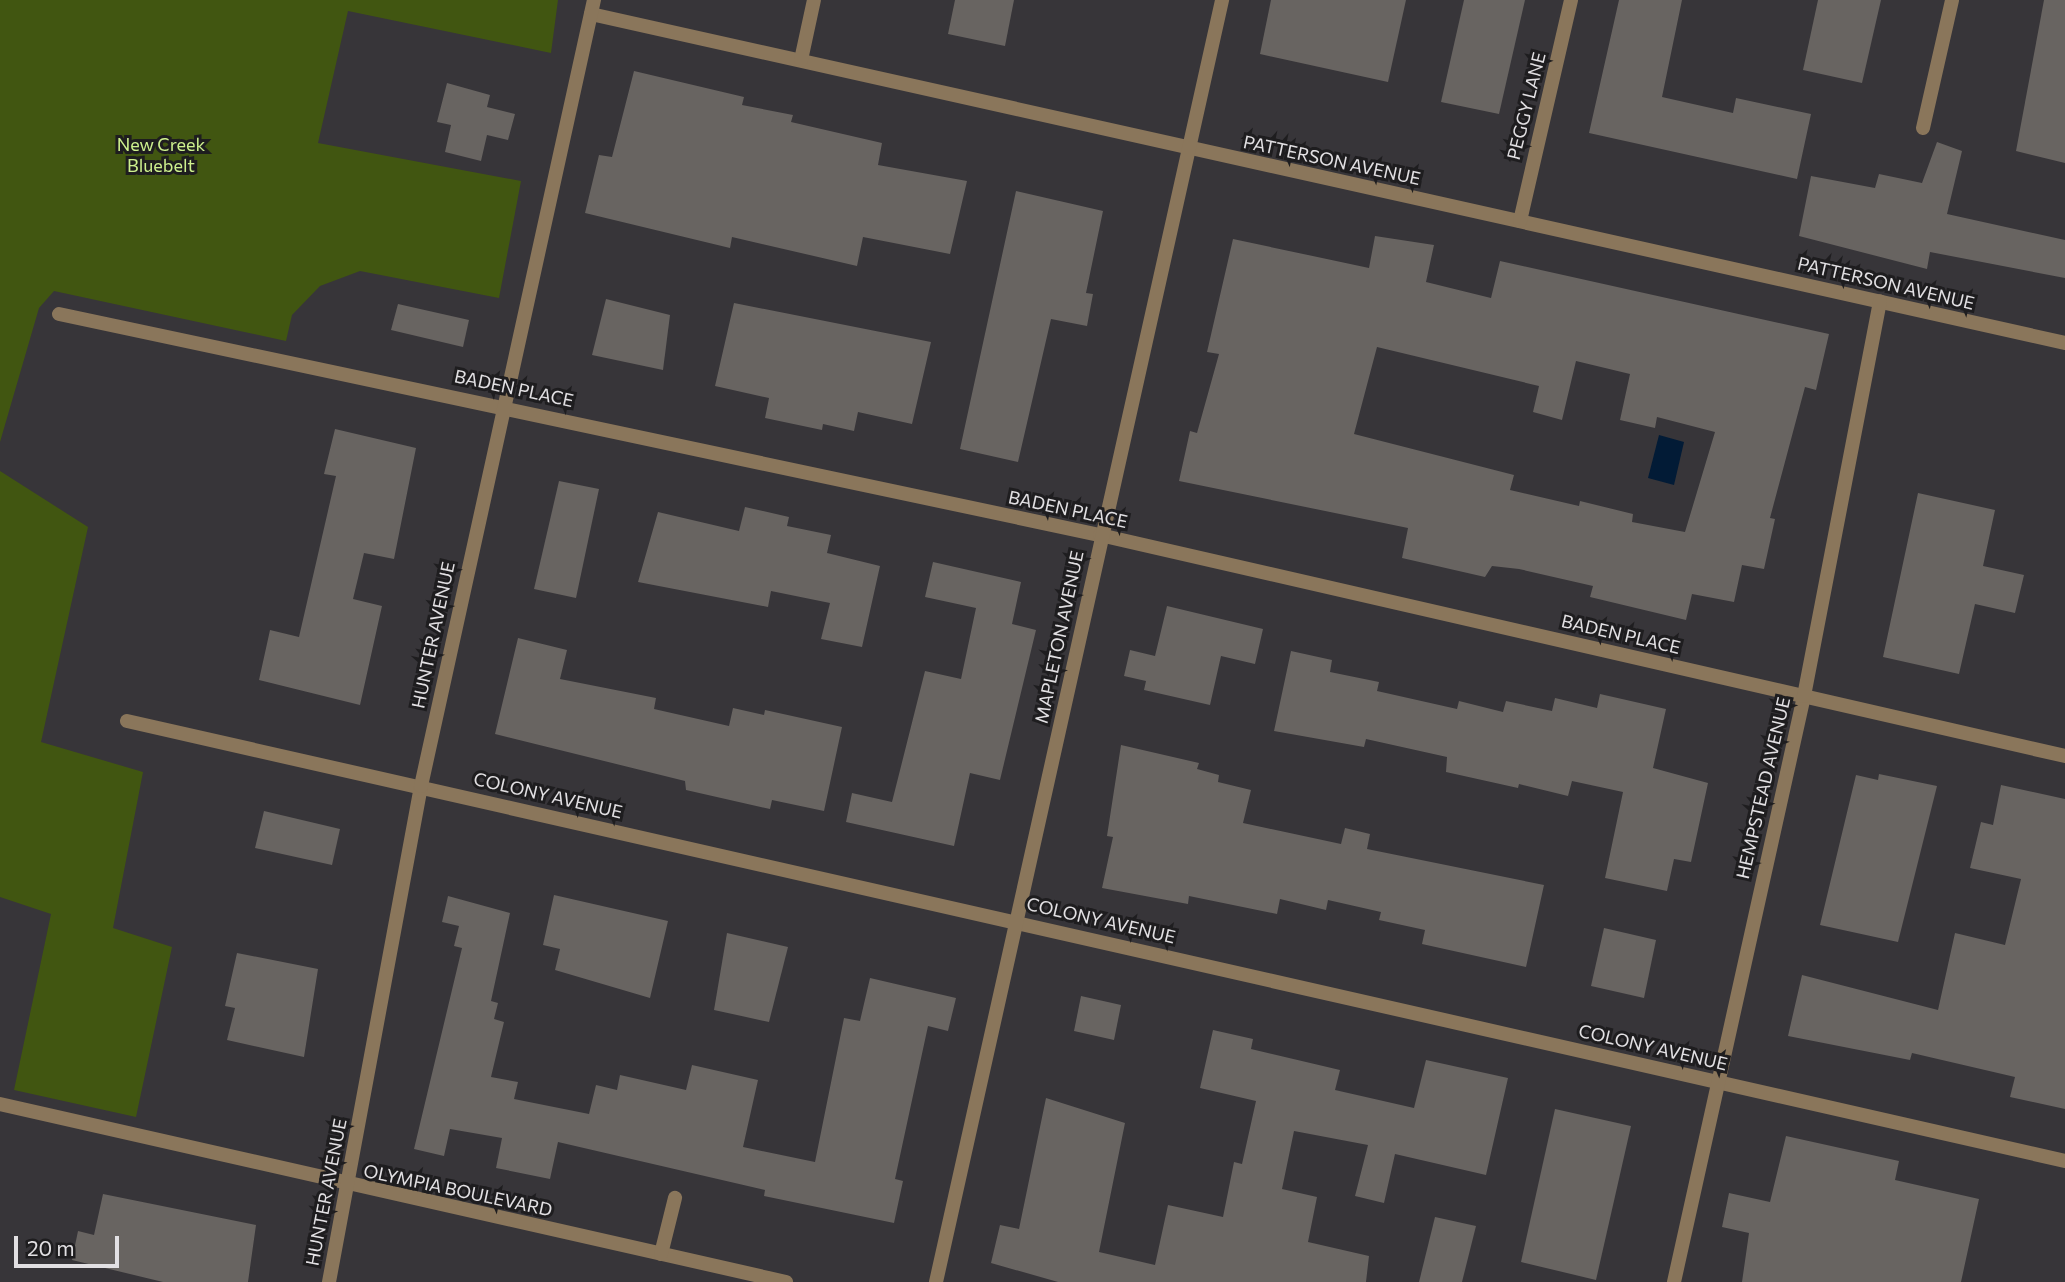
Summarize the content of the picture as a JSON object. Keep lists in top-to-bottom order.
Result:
{
  "streets": {
    "street": [
      "PEGGY LANE",
      "PATTERSON AVENUE",
      "BADEN PLACE",
      "HUNTER AVENUE",
      "MAPLETON AVENUE",
      "HEMPSTEAD AVENUE",
      "COLONY AVENUE",
      "OLYMPIA BOULEVARD"
    ]
  },
  "crossings": [
    ["PEGGY LANE", "PATTERSON AVENUE"],
    ["PATTERSON AVENUE", "HUNTER AVENUE"],
    ["PATTERSON AVENUE", "MAPLETON AVENUE"],
    ["PATTERSON AVENUE", "HEMPSTEAD AVENUE"],
    ["BADEN PLACE", "HUNTER AVENUE"],
    ["BADEN PLACE", "MAPLETON AVENUE"],
    ["BADEN PLACE", "HEMPSTEAD AVENUE"],
    ["HUNTER AVENUE", "COLONY AVENUE"],
    ["HUNTER AVENUE", "OLYMPIA BOULEVARD"],
    ["MAPLETON AVENUE", "COLONY AVENUE"],
    ["HEMPSTEAD AVENUE", "COLONY AVENUE"]
  ],
  "parks": ["New Creek Bluebelt"],
  "scale_bar": "20 m"
}
